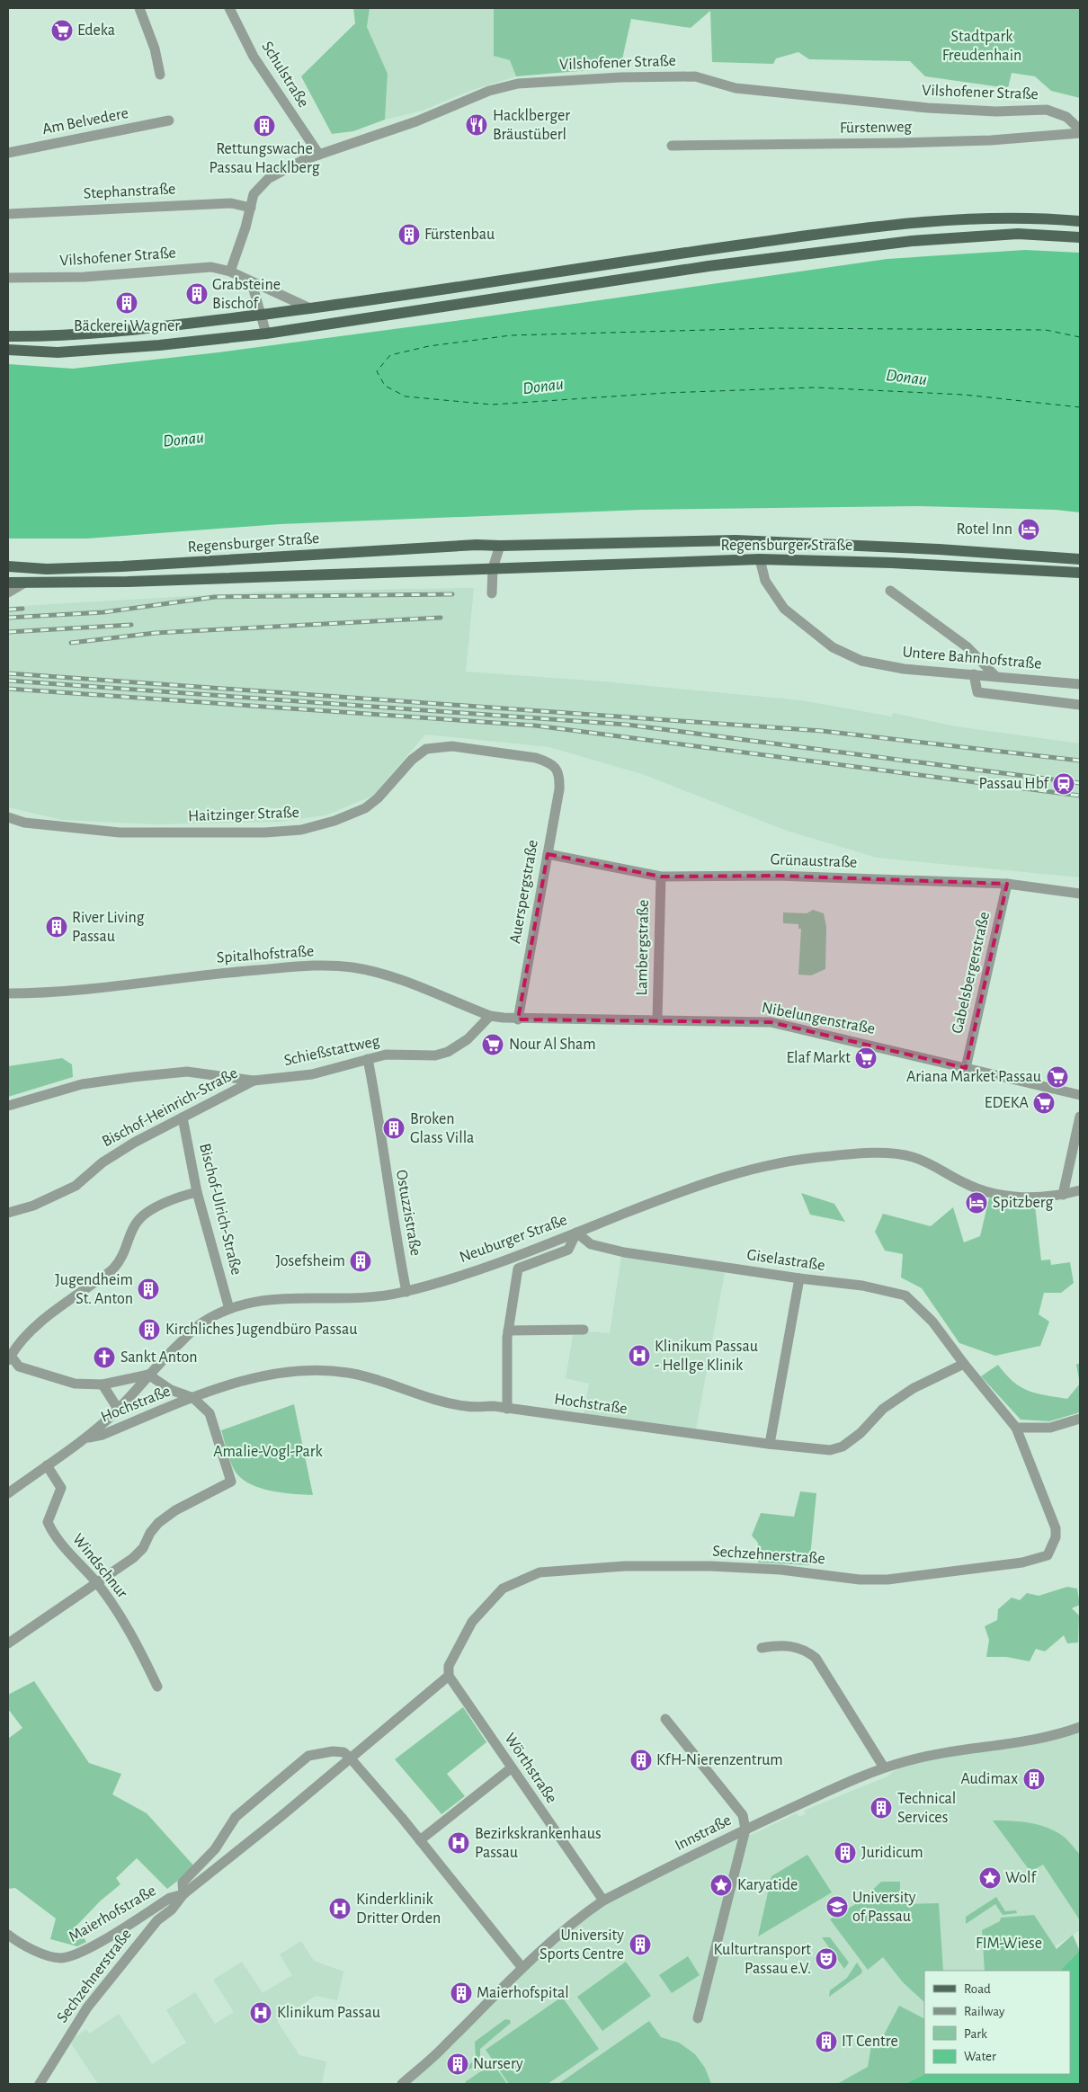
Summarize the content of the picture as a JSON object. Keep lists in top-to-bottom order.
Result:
{
  "streets": {
    "main road": ["Regensburger Straße"],
    "street": [
      "Vilshofener Straße",
      "Schulstraße",
      "Am Belvedere",
      "Fürstenweg",
      "Stephanstraße",
      "Untere Bahnhofstraße",
      "Haitzinger Straße",
      "Grünaustraße",
      "Auerspergstraße",
      "Lambergstraße",
      "Spitalhofstraße",
      "Gabelsbergerstraße",
      "Nibelungenstraße",
      "Schießstattweg",
      "Bischof-Heinrich-Straße",
      "Bischof-Ulrich-Straße",
      "Ostuzzistraße",
      "Neuburger Straße",
      "Giselastraße",
      "Hochstraße",
      "Sechzehnerstraße",
      "Windschnur",
      "Wörthstraße",
      "Innstraße",
      "Maierhofstraße"
    ]
  },
  "crossings": [
    ["Vilshofener Straße", "Schulstraße"],
    ["Vilshofener Straße", "Fürstenweg"],
    ["Vilshofener Straße", "Stephanstraße"],
    ["Regensburger Straße", "Untere Bahnhofstraße"],
    ["Haitzinger Straße", "Auerspergstraße"],
    ["Grünaustraße", "Auerspergstraße"],
    ["Grünaustraße", "Lambergstraße"],
    ["Grünaustraße", "Gabelsbergerstraße"],
    ["Auerspergstraße", "Spitalhofstraße"],
    ["Auerspergstraße", "Nibelungenstraße"],
    ["Lambergstraße", "Nibelungenstraße"],
    ["Spitalhofstraße", "Nibelungenstraße"],
    ["Spitalhofstraße", "Schießstattweg"],
    ["Gabelsbergerstraße", "Nibelungenstraße"],
    ["Schießstattweg", "Bischof-Heinrich-Straße"],
    ["Schießstattweg", "Ostuzzistraße"],
    ["Bischof-Heinrich-Straße", "Bischof-Ulrich-Straße"],
    ["Bischof-Ulrich-Straße", "Neuburger Straße"],
    ["Ostuzzistraße", "Neuburger Straße"],
    ["Neuburger Straße", "Giselastraße"],
    ["Neuburger Straße", "Hochstraße"],
    ["Neuburger Straße", "Windschnur"],
    ["Giselastraße", "Hochstraße"],
    ["Giselastraße", "Sechzehnerstraße"],
    ["Hochstraße", "Sechzehnerstraße"],
    ["Sechzehnerstraße", "Wörthstraße"],
    ["Sechzehnerstraße", "Maierhofstraße"],
    ["Wörthstraße", "Innstraße"]
  ],
  "water": ["Donau"],
  "parks": ["Stadtpark Freudenhain", "Amalie-Vogl-Park", "FIM-Wiese"],
  "places": {
    "supermarket": [
      "Edeka",
      "Nour Al Sham",
      "Elaf Markt",
      "Ariana Market Passau",
      "EDEKA"
    ],
    "restaurant": ["Hacklberger Bräustüberl"],
    "building": [
      "Rettungswache Passau Hacklberg",
      "Fürstenbau",
      "Grabsteine Bischof",
      "Bäckerei Wagner",
      "River Living Passau",
      "Broken Glass Villa",
      "Josefsheim",
      "Jugendheim St. Anton",
      "Kirchliches Jugendbüro Passau",
      "KfH-Nierenzentrum",
      "Audimax",
      "Technical Services",
      "Juridicum",
      "University Sports Centre",
      "Maierhofspital",
      "IT Centre",
      "Nursery"
    ],
    "hotel": ["Rotel Inn", "Spitzberg"],
    "station": ["Passau Hbf"],
    "hospital": [
      "Klinikum Passau - Hellge Klinik",
      "Bezirkskrankenhaus Passau",
      "Kinderklinik Dritter Orden",
      "Klinikum Passau"
    ],
    "church": ["Sankt Anton"],
    "place": ["Wolf", "Karyatide"],
    "school or university": ["University of Passau"],
    "theatre": ["Kulturtransport Passau e.V."]
  },
  "legend": [
    "Road",
    "Railway",
    "Park",
    "Water"
  ]
}
